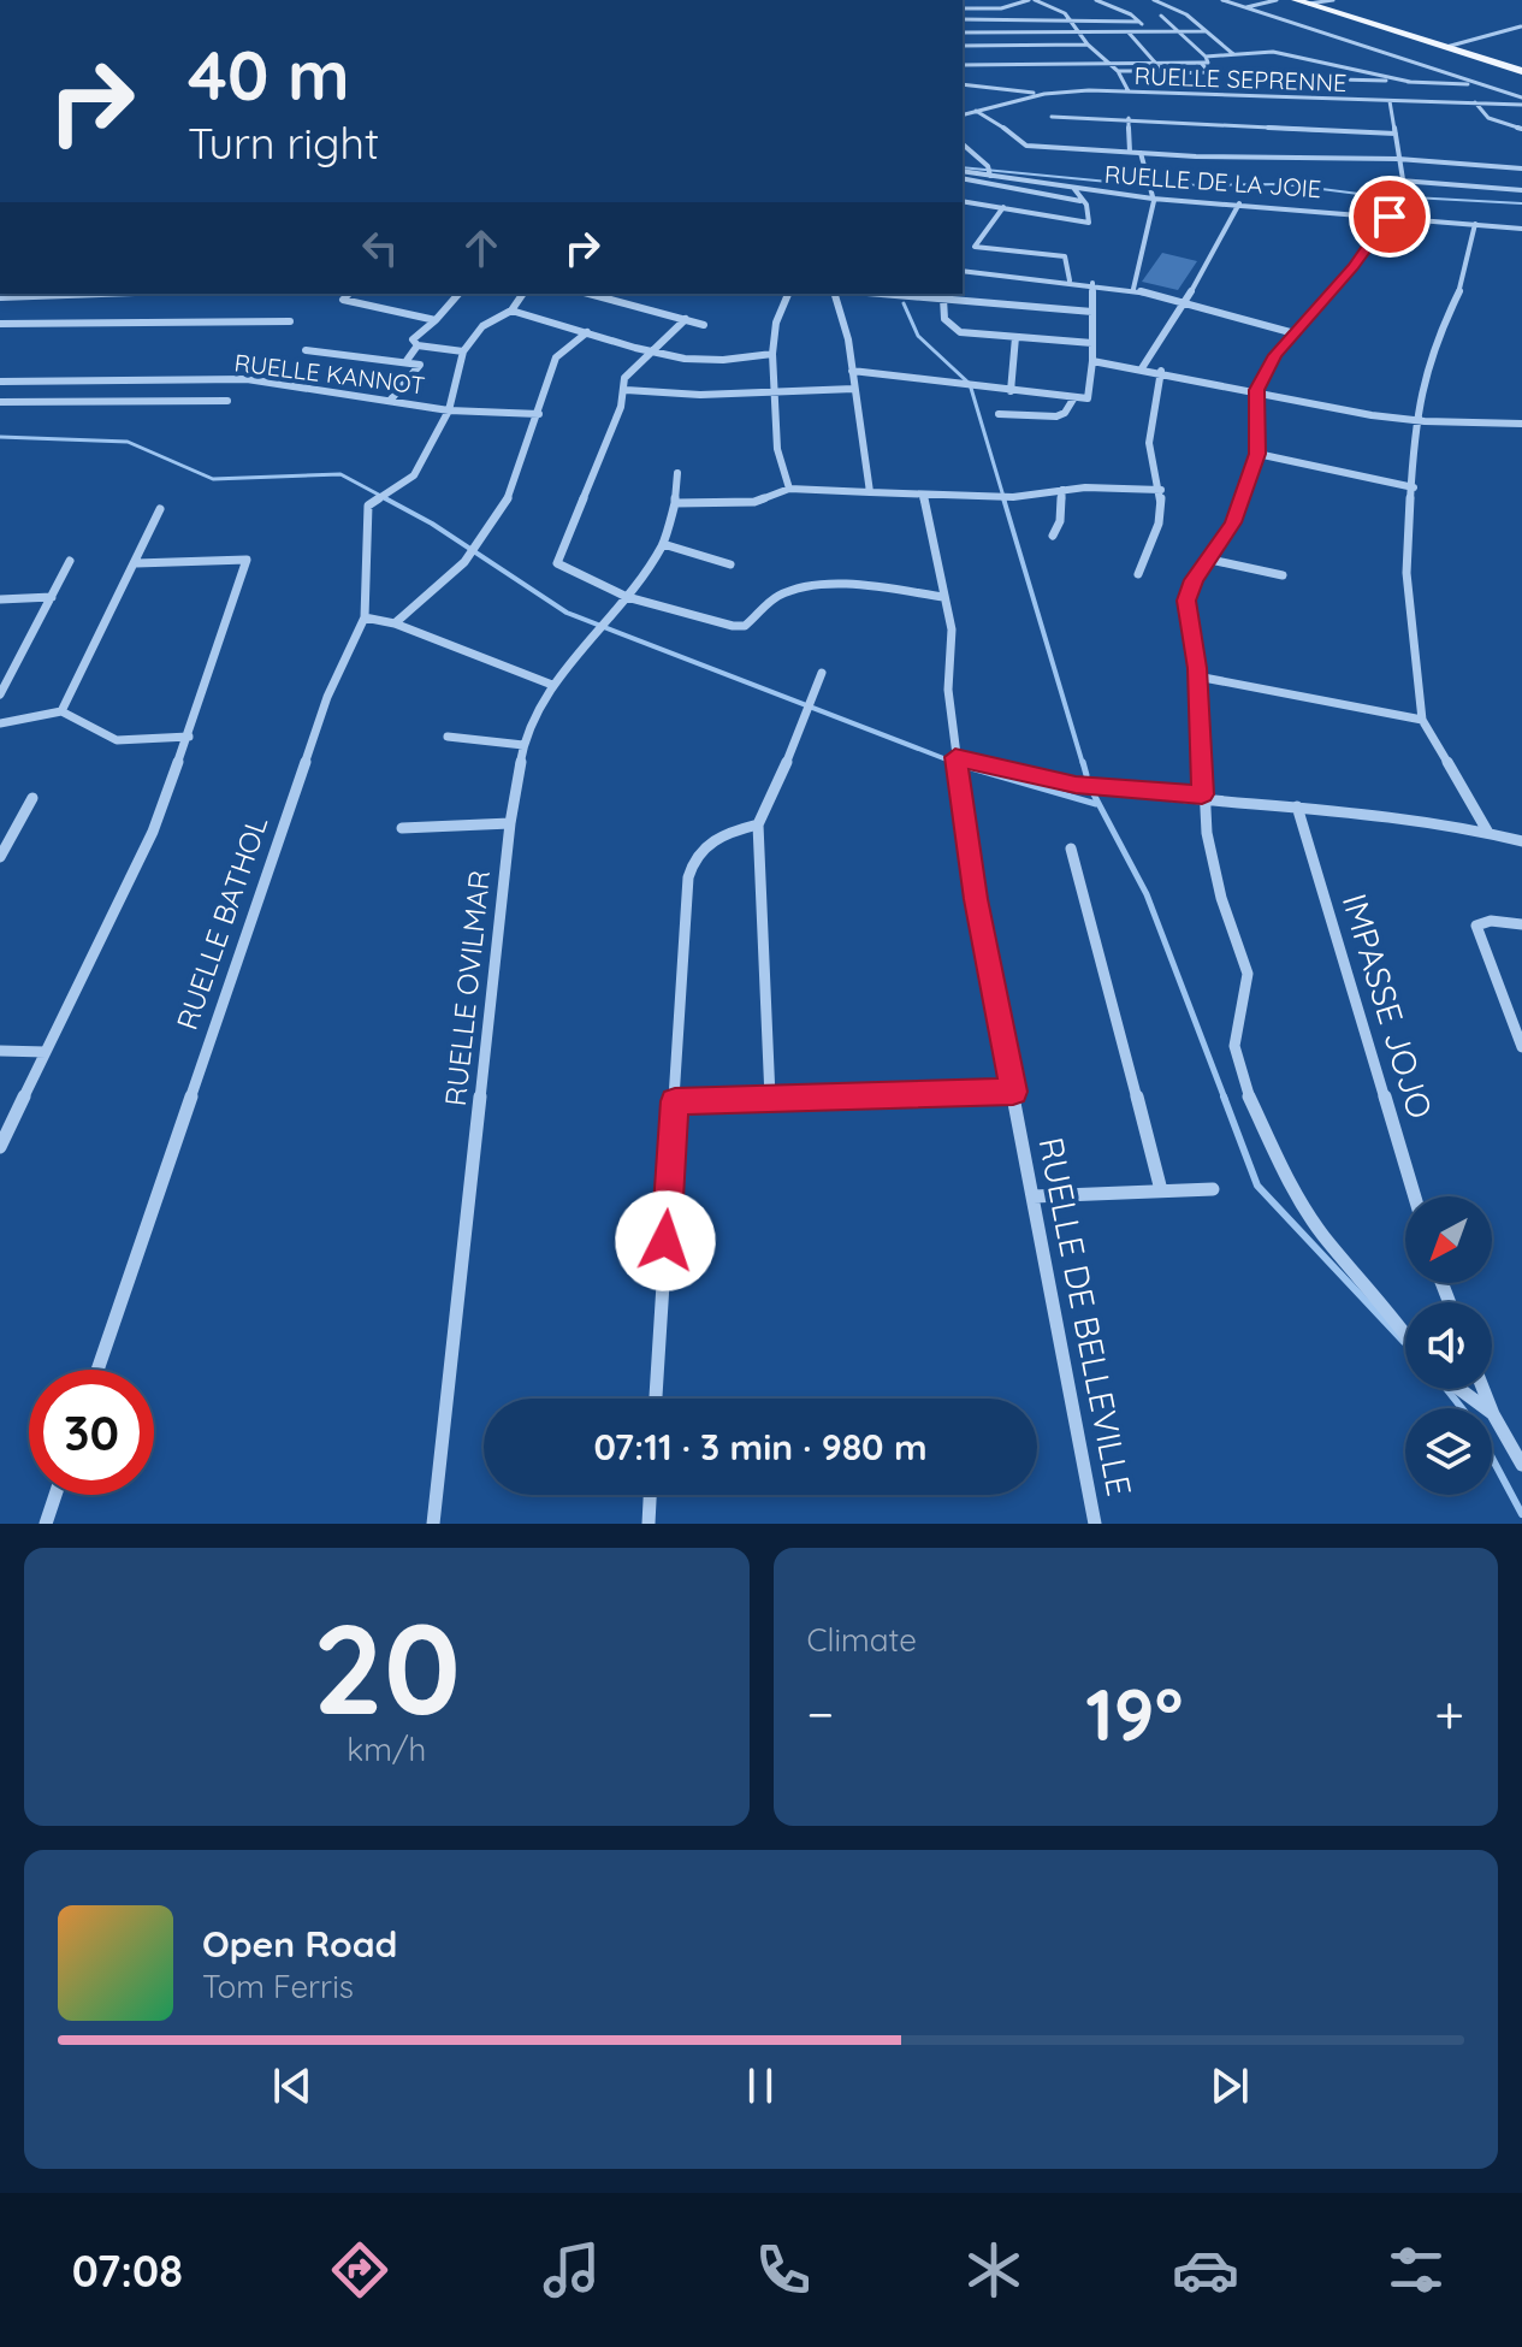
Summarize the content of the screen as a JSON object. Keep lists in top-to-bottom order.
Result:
{
  "streets": {
    "street": [
      "RUELLE SEPRENNE",
      "RUELLE DE LA JOIE",
      "RUELLE KANNOT",
      "RUELLE BATHOL",
      "RUELLE OVILMAR",
      "IMPASSE JOJO",
      "RUELLE DE BELLEVILLE"
    ]
  },
  "crossings": [
    ["RUELLE KANNOT", "RUELLE BATHOL"]
  ],
  "north": "bottom left",
  "page": {
    "turn": ["40 m", "Turn right"],
    "limit": "30",
    "trip": "07:11 · 3 min · 980 m",
    "tile": [
      ["20", "km/h"],
      "Climate"
    ],
    "heat": ["−", "19°", "+"],
    "song": ["Open Road", "Tom Ferris"],
    "tabs": "07:08"
  }
}
